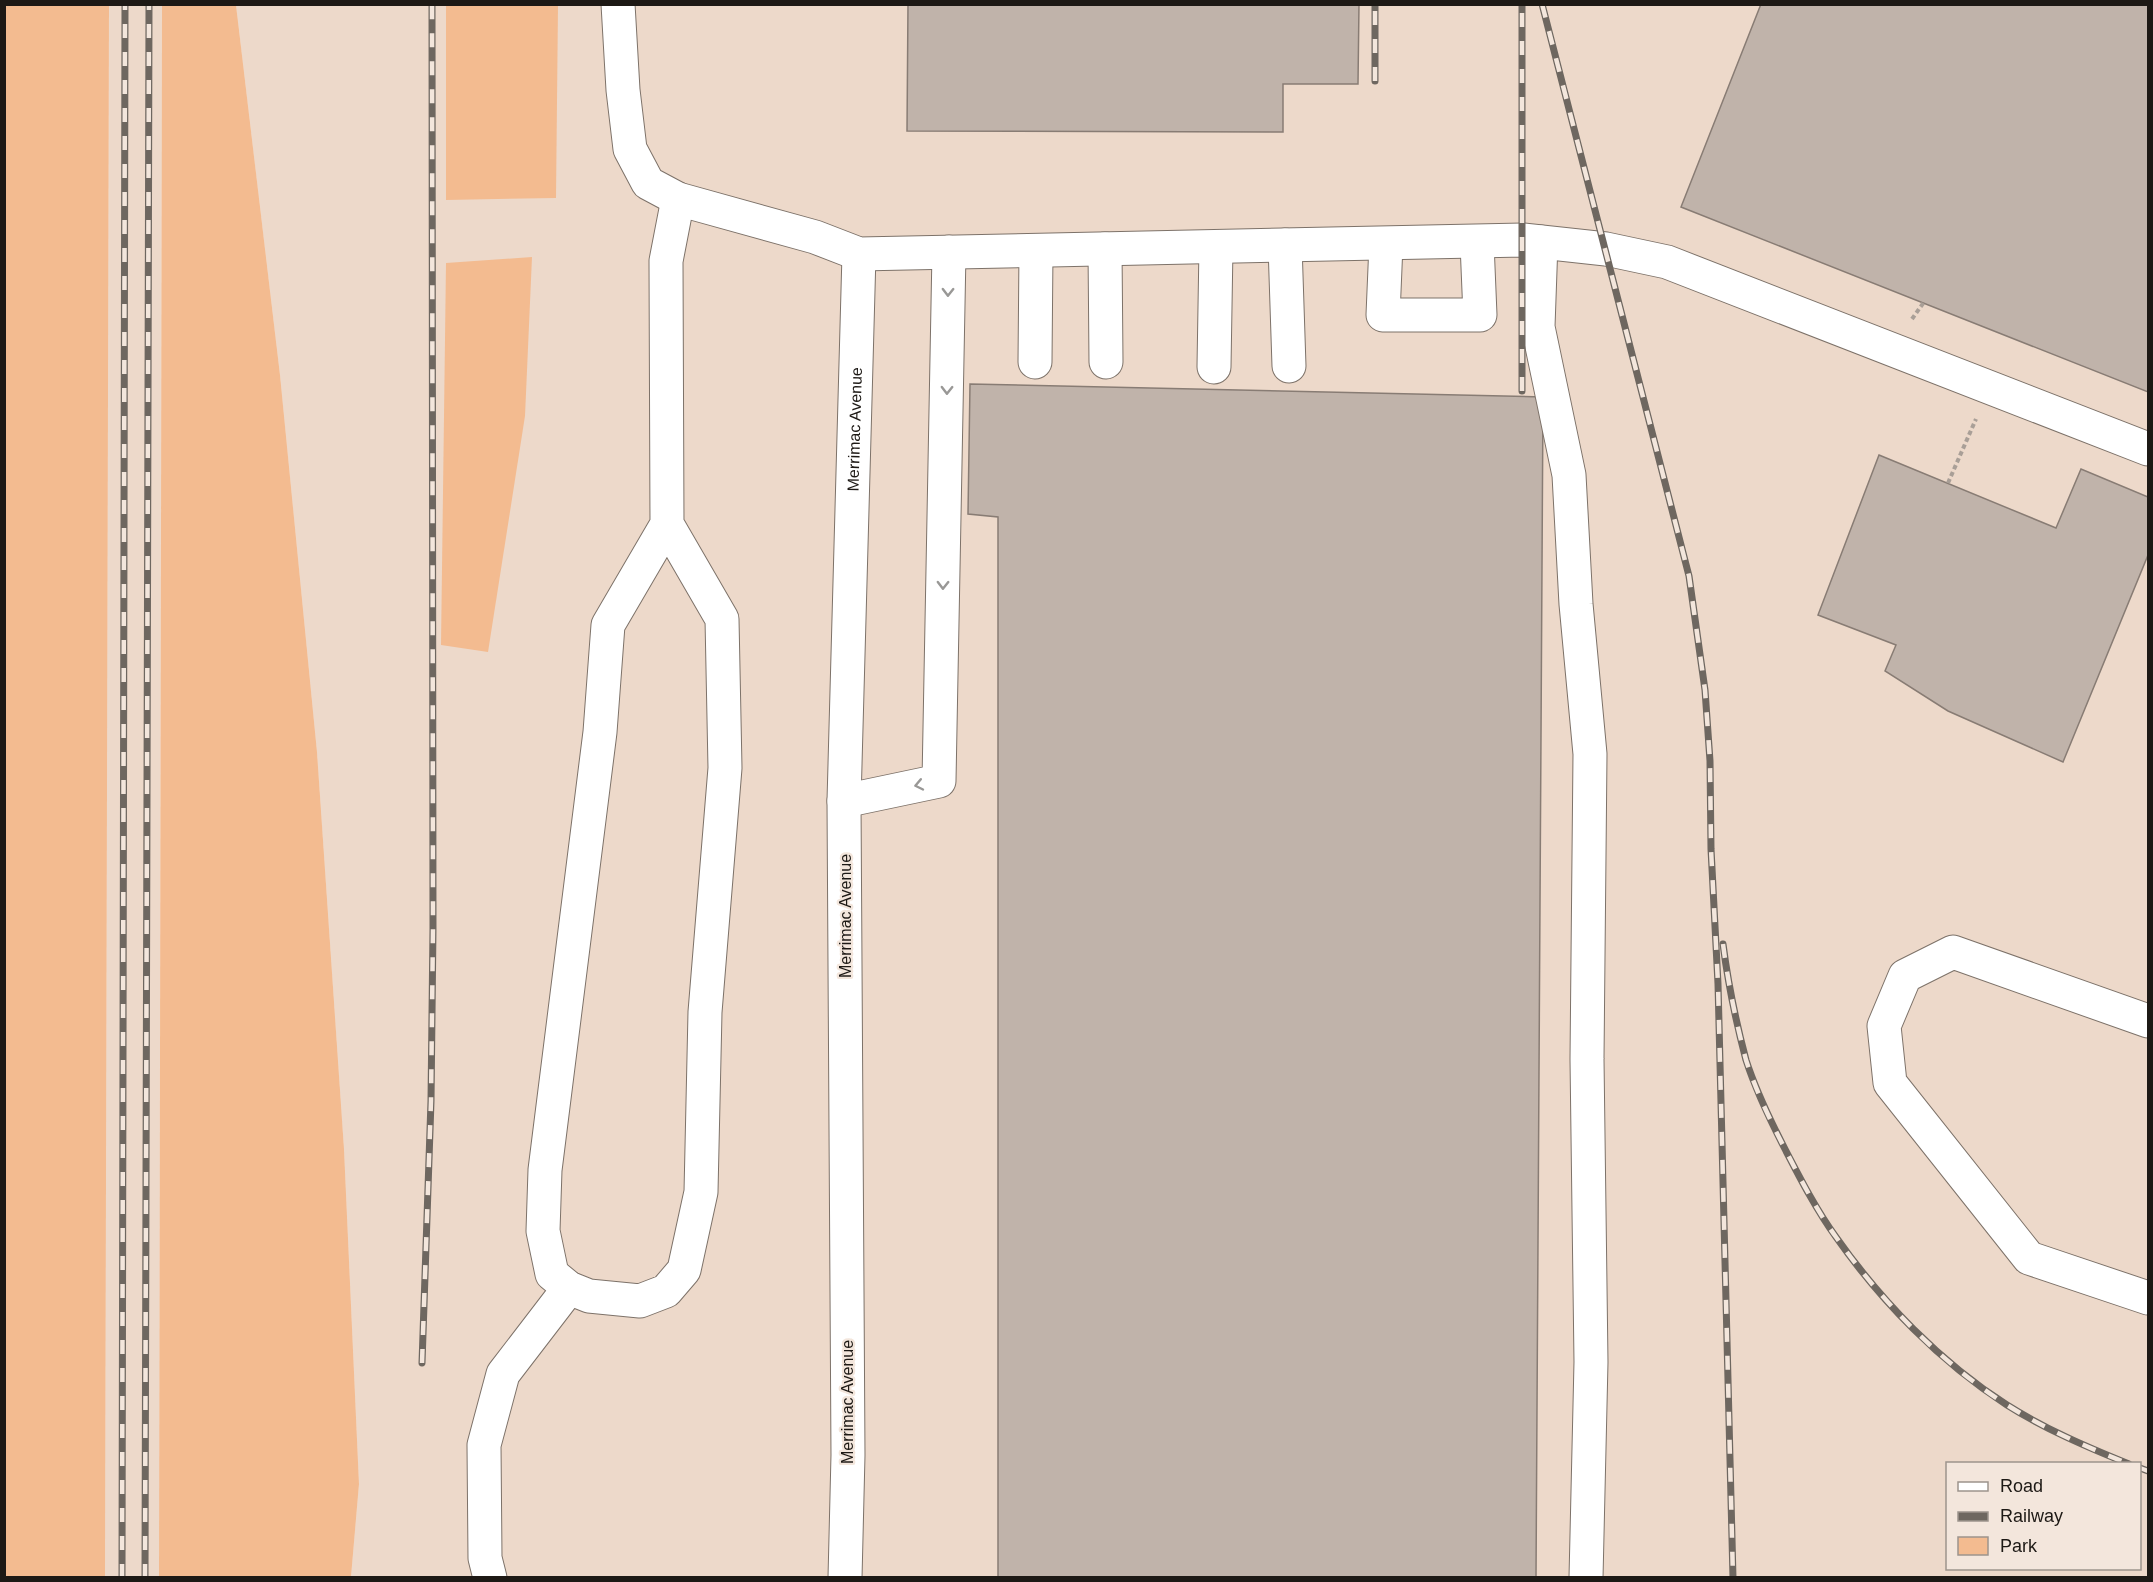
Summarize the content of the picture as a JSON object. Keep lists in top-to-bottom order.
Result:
{
  "streets": {
    "street": ["Merrimac Avenue"]
  },
  "legend": ["Road", "Railway", "Park"]
}
